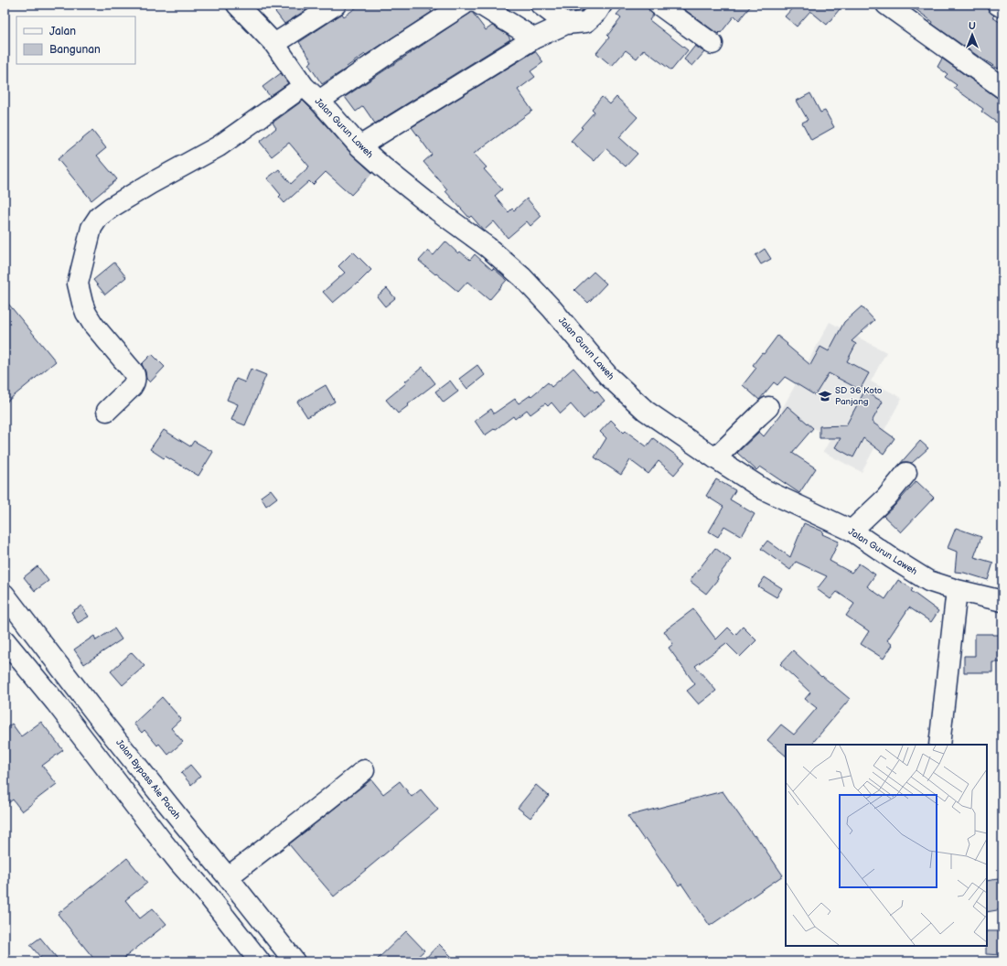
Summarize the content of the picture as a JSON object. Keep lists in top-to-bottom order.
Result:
{
  "streets": {
    "main road": ["Jalan Gurun Laweh", "Jalan Bypass Aie Pacah"]
  },
  "places": {
    "school or university": ["SD 36 Koto Panjang"]
  },
  "legend": ["Jalan", "Bangunan"],
  "north": "top"
}
